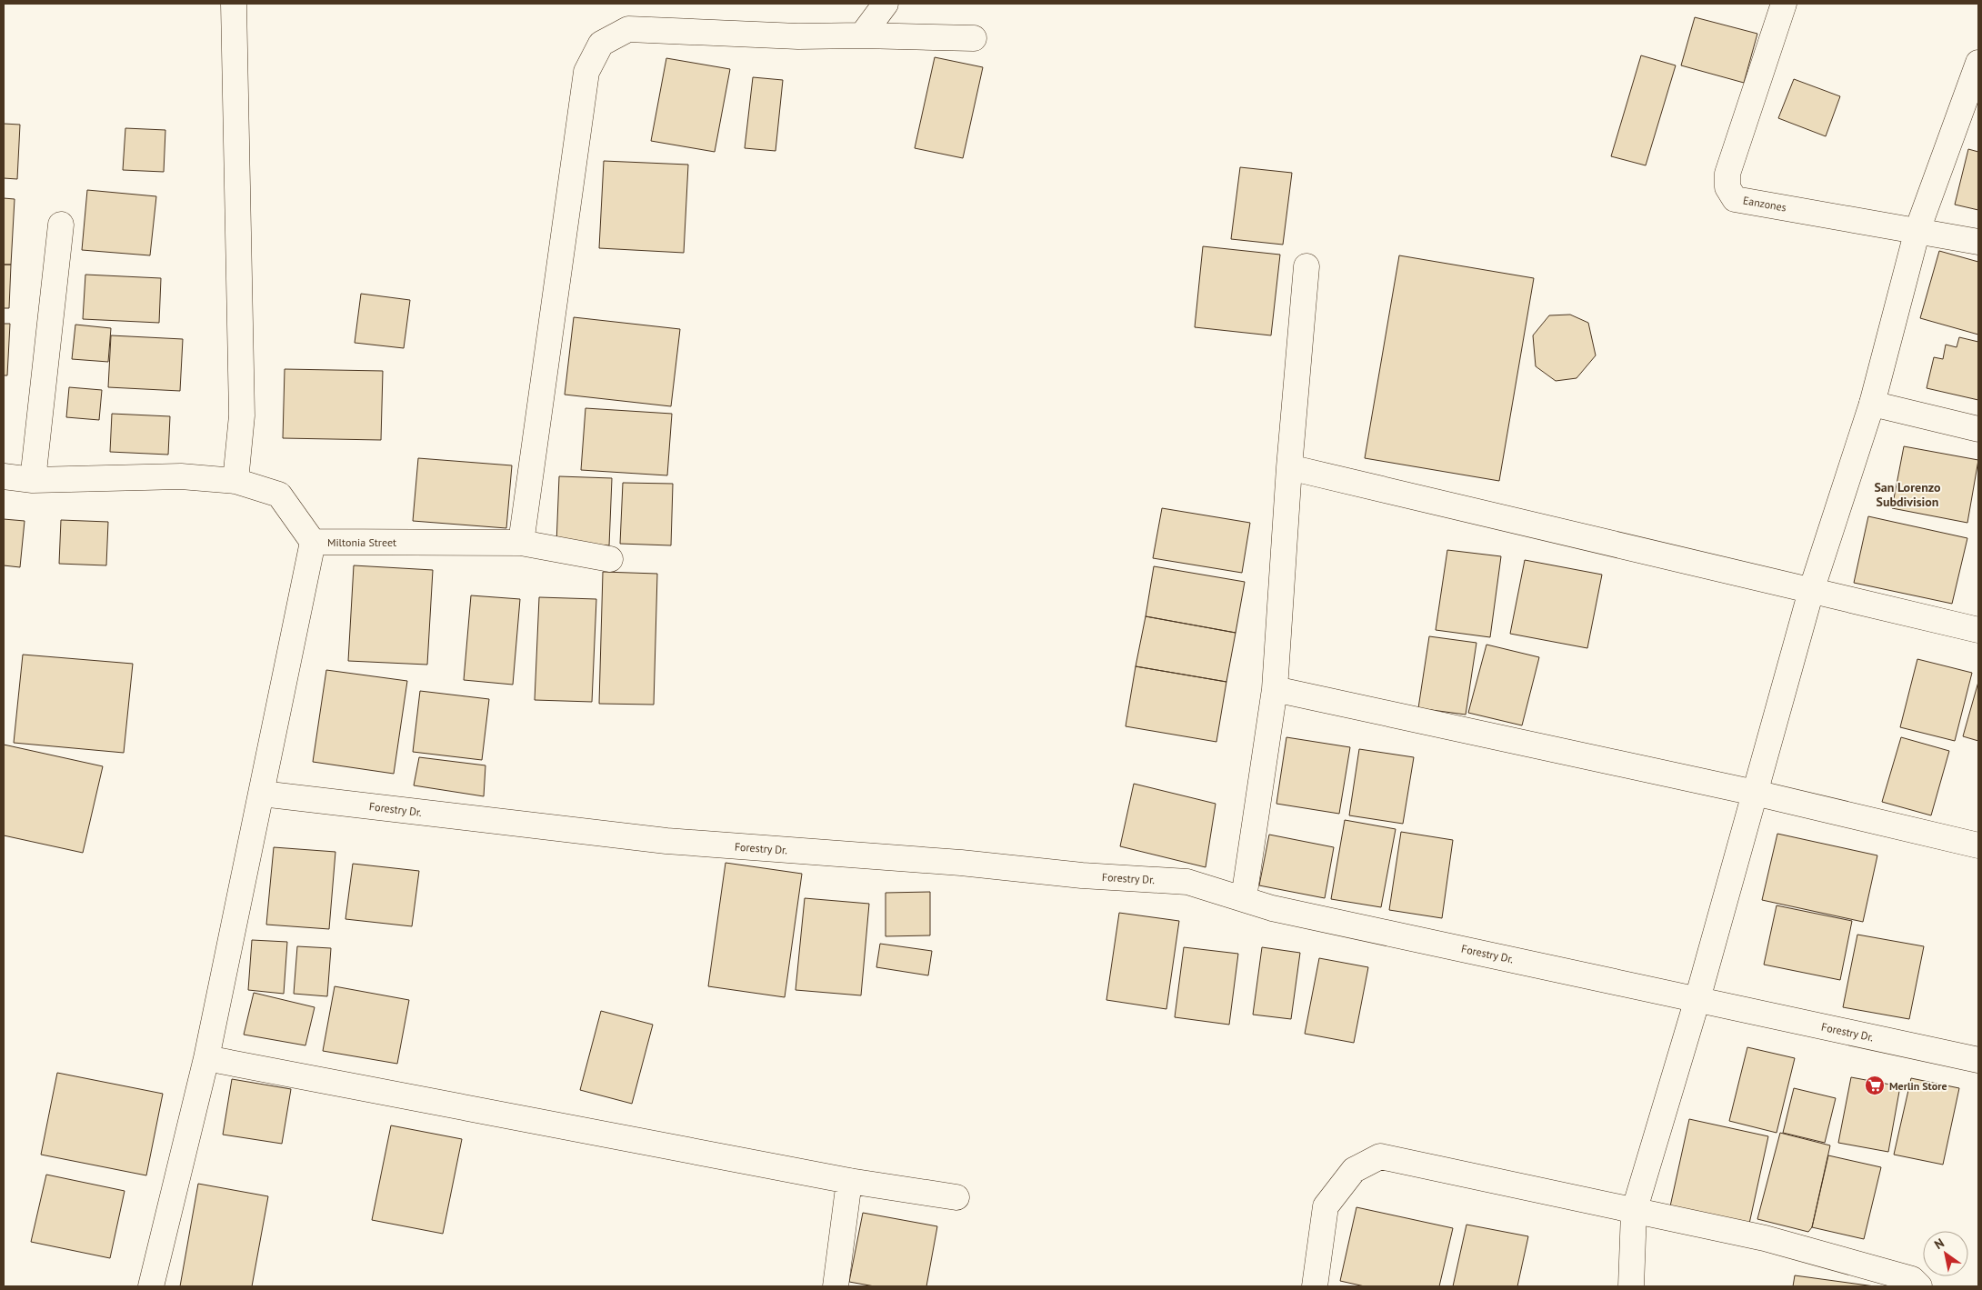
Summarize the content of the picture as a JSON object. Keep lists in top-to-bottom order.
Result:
{
  "streets": {
    "street": ["Eanzones", "Miltonia Street", "Forestry Dr."]
  },
  "districts": ["San Lorenzo Subdivision"],
  "places": {
    "supermarket": ["Merlin Store"]
  },
  "north": "top left"
}
